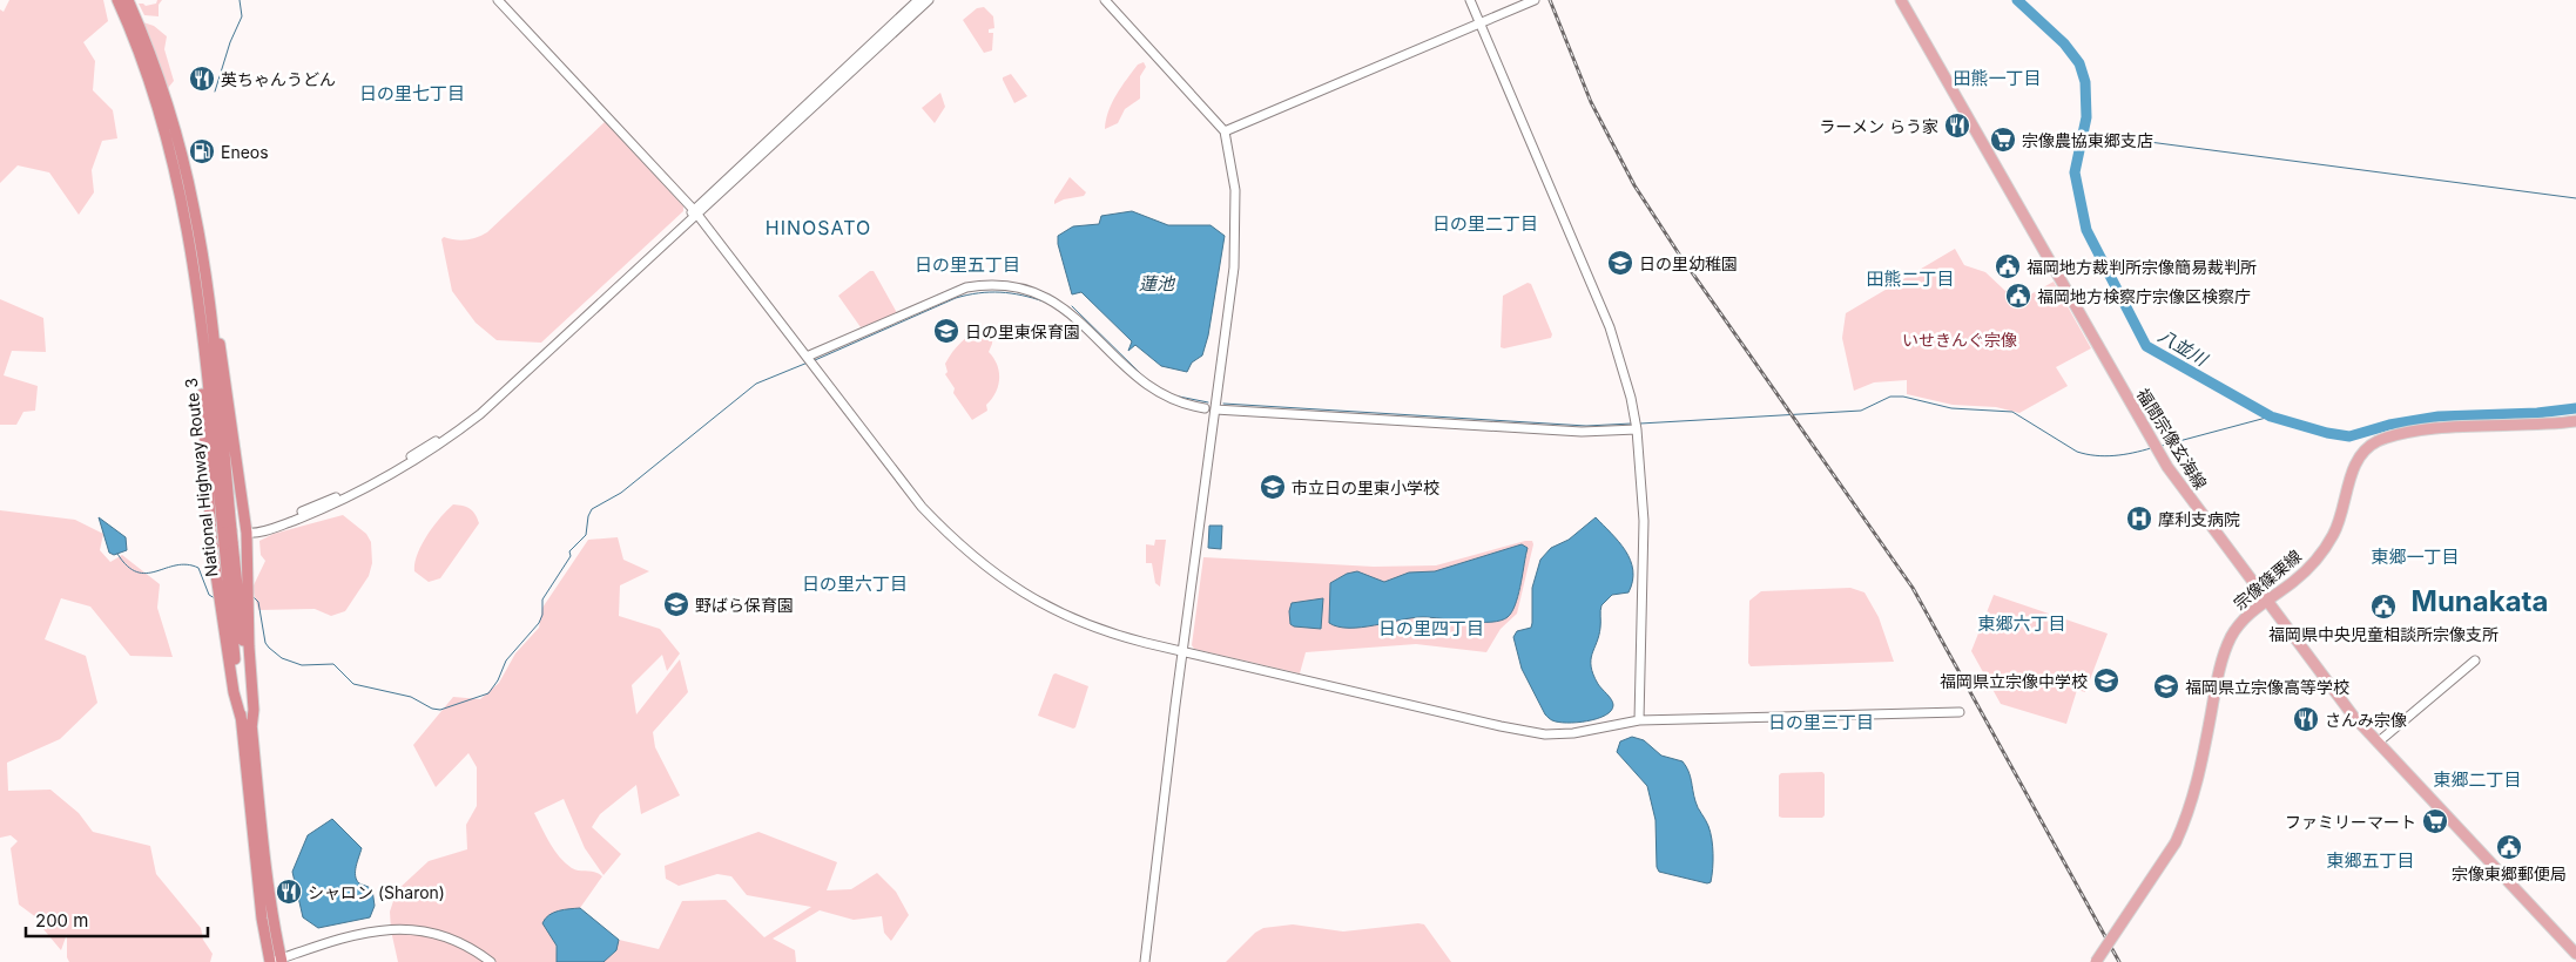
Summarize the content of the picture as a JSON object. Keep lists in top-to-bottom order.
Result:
{
  "streets": {
    "highway": ["National Highway Route 3"],
    "main road": ["福間宗像玄海線", "宗像篠栗線"]
  },
  "crossings": [
    ["福間宗像玄海線", "宗像篠栗線"]
  ],
  "districts": [
    "田熊一丁目",
    "日の里七丁目",
    "日の里二丁目",
    "HINOSATO",
    "日の里五丁目",
    "田熊二丁目",
    "東郷一丁目",
    "日の里六丁目",
    "Munakata",
    "東郷六丁目",
    "日の里四丁目",
    "日の里三丁目",
    "東郷二丁目",
    "東郷五丁目"
  ],
  "water": ["蓮池", "八並川"],
  "parks": ["いせきんぐ宗像"],
  "places": {
    "restaurant": [
      "英ちゃんうどん",
      "ラーメン らう家",
      "さんみ宗像",
      "シャロン (Sharon)"
    ],
    "supermarket": ["宗像農協東郷支店", "ファミリーマート"],
    "fuel station": ["Eneos"],
    "school or university": [
      "日の里幼稚園",
      "日の里東保育園",
      "市立日の里東小学校",
      "野ばら保育園",
      "福岡県立宗像中学校",
      "福岡県立宗像高等学校"
    ],
    "public building": [
      "福岡地方裁判所宗像簡易裁判所",
      "福岡地方検察庁宗像区検察庁",
      "福岡県中央児童相談所宗像支所",
      "宗像東郷郵便局"
    ],
    "hospital": ["摩利支病院"]
  },
  "scale_bar": "200 m"
}
